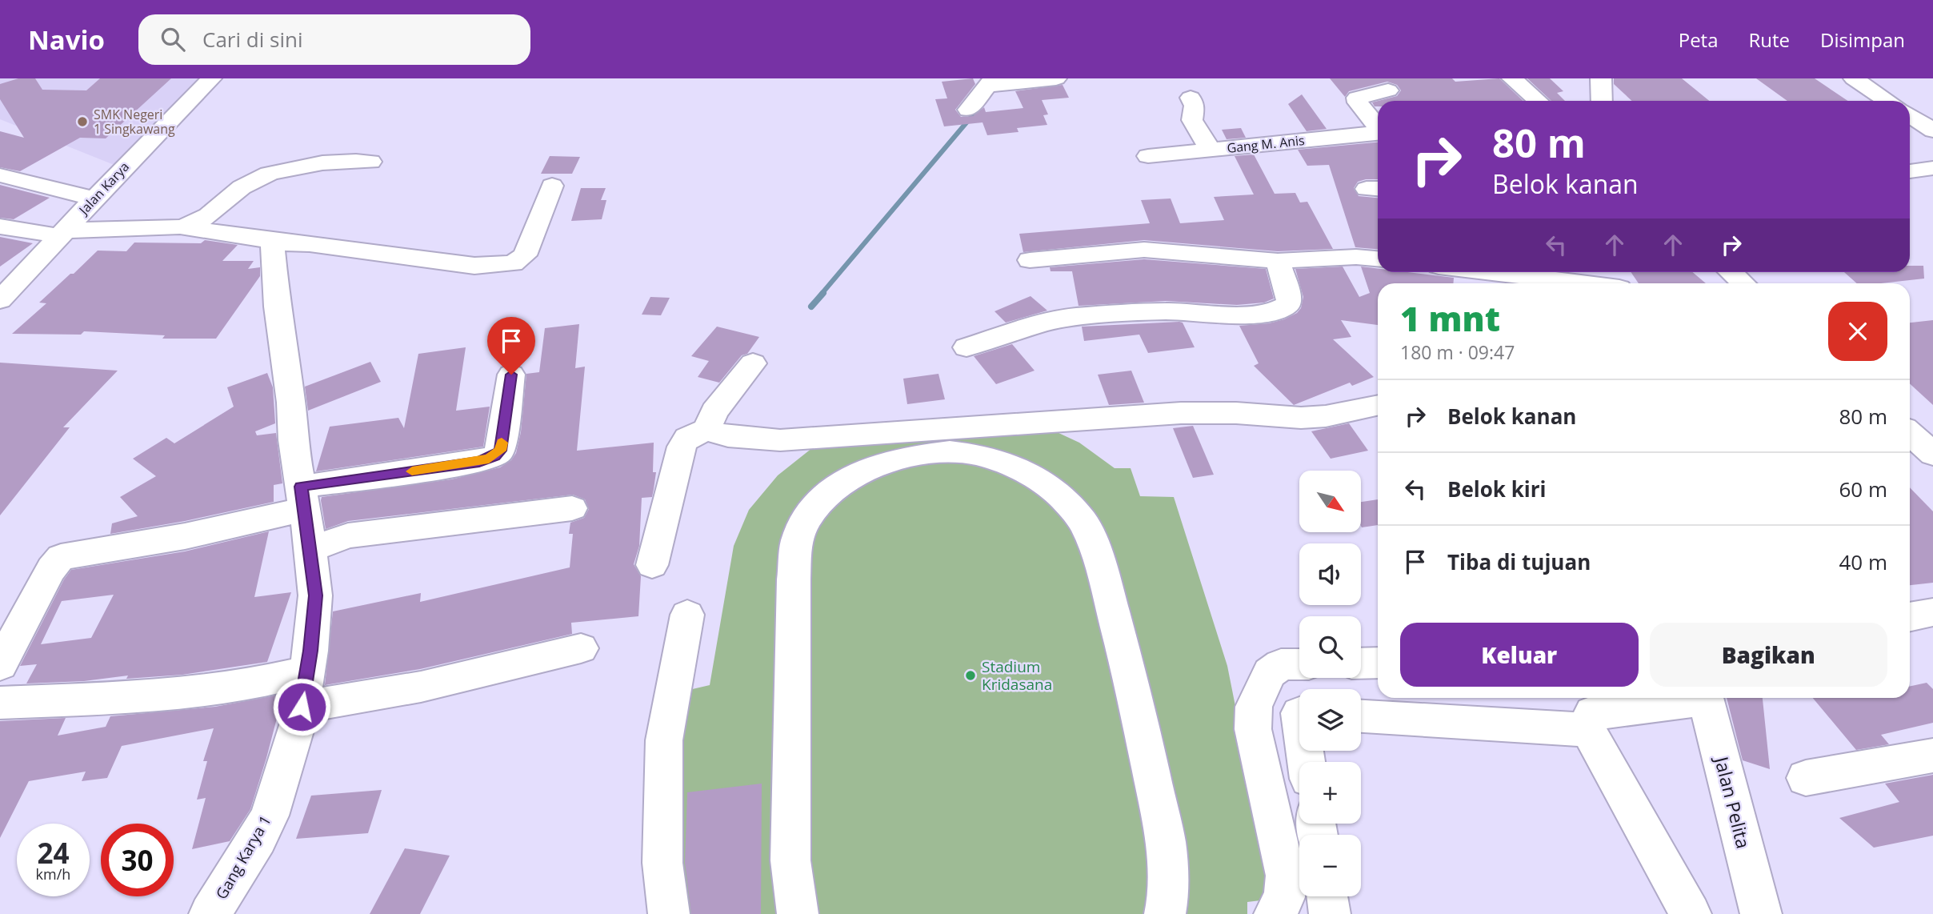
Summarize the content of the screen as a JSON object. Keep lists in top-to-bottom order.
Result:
{
  "streets": {
    "street": [
      "Gang M. Anis",
      "Jalan Karya",
      "Jalan Pelita",
      "Gang Karya 1"
    ]
  },
  "places": ["SMK Negeri 1 Singkawang", "Stadium Kridasana"],
  "north": "bottom right",
  "page": {
    "header": "Navio",
    "search": "Cari di sini",
    "nav": ["Peta", "Rute", "Disimpan"],
    "turn": ["80 m", "Belok kanan"],
    "heading": ["1 mnt", "180 m · 09:47"],
    "list": [
      {
        "name": "Belok kanan",
        "value": "80 m"
      },
      {
        "name": "Belok kiri",
        "value": "60 m"
      },
      {
        "name": "Tiba di tujuan",
        "value": "40 m"
      }
    ],
    "map_buttons": ["+", "−"],
    "buttons": ["Keluar", "Bagikan"],
    "speed": "24 km/h",
    "limit": "30"
  }
}
